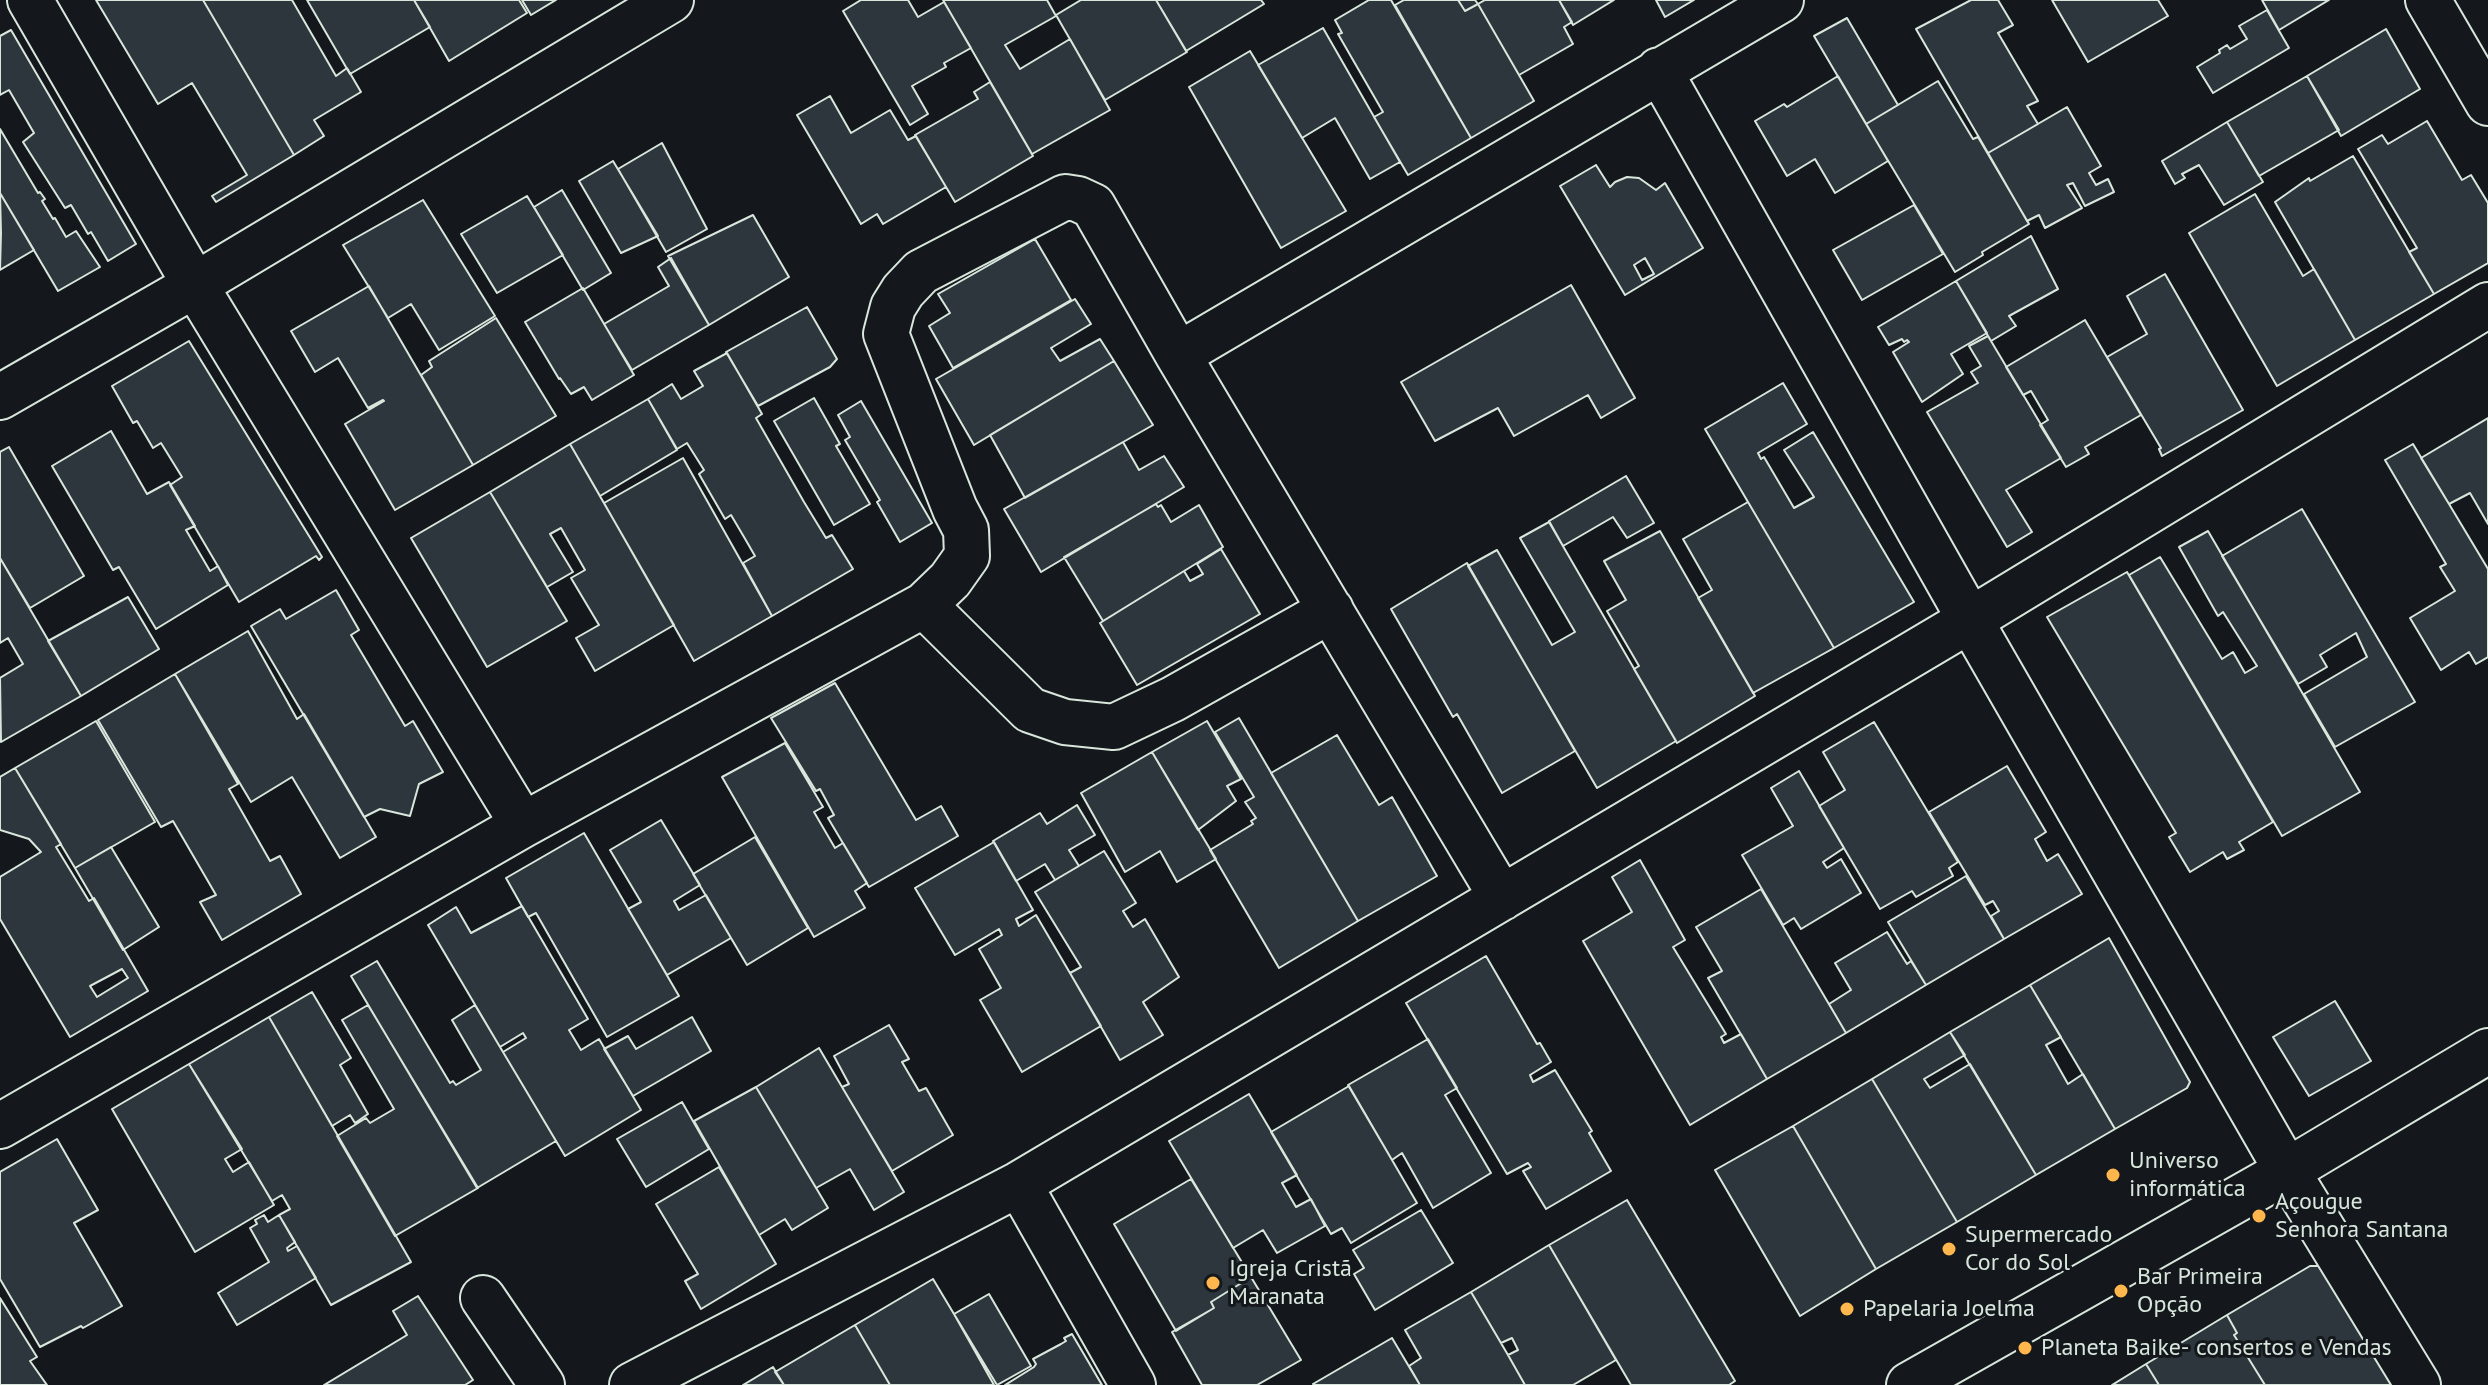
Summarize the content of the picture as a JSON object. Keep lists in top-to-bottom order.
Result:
{
  "places": [
    "Universo informática",
    "Açougue Senhora Santana",
    "Supermercado Cor do Sol",
    "Igreja Cristã Maranata",
    "Bar Primeira Opção",
    "Papelaria Joelma",
    "Planeta Baike- consertos e Vendas"
  ]
}
